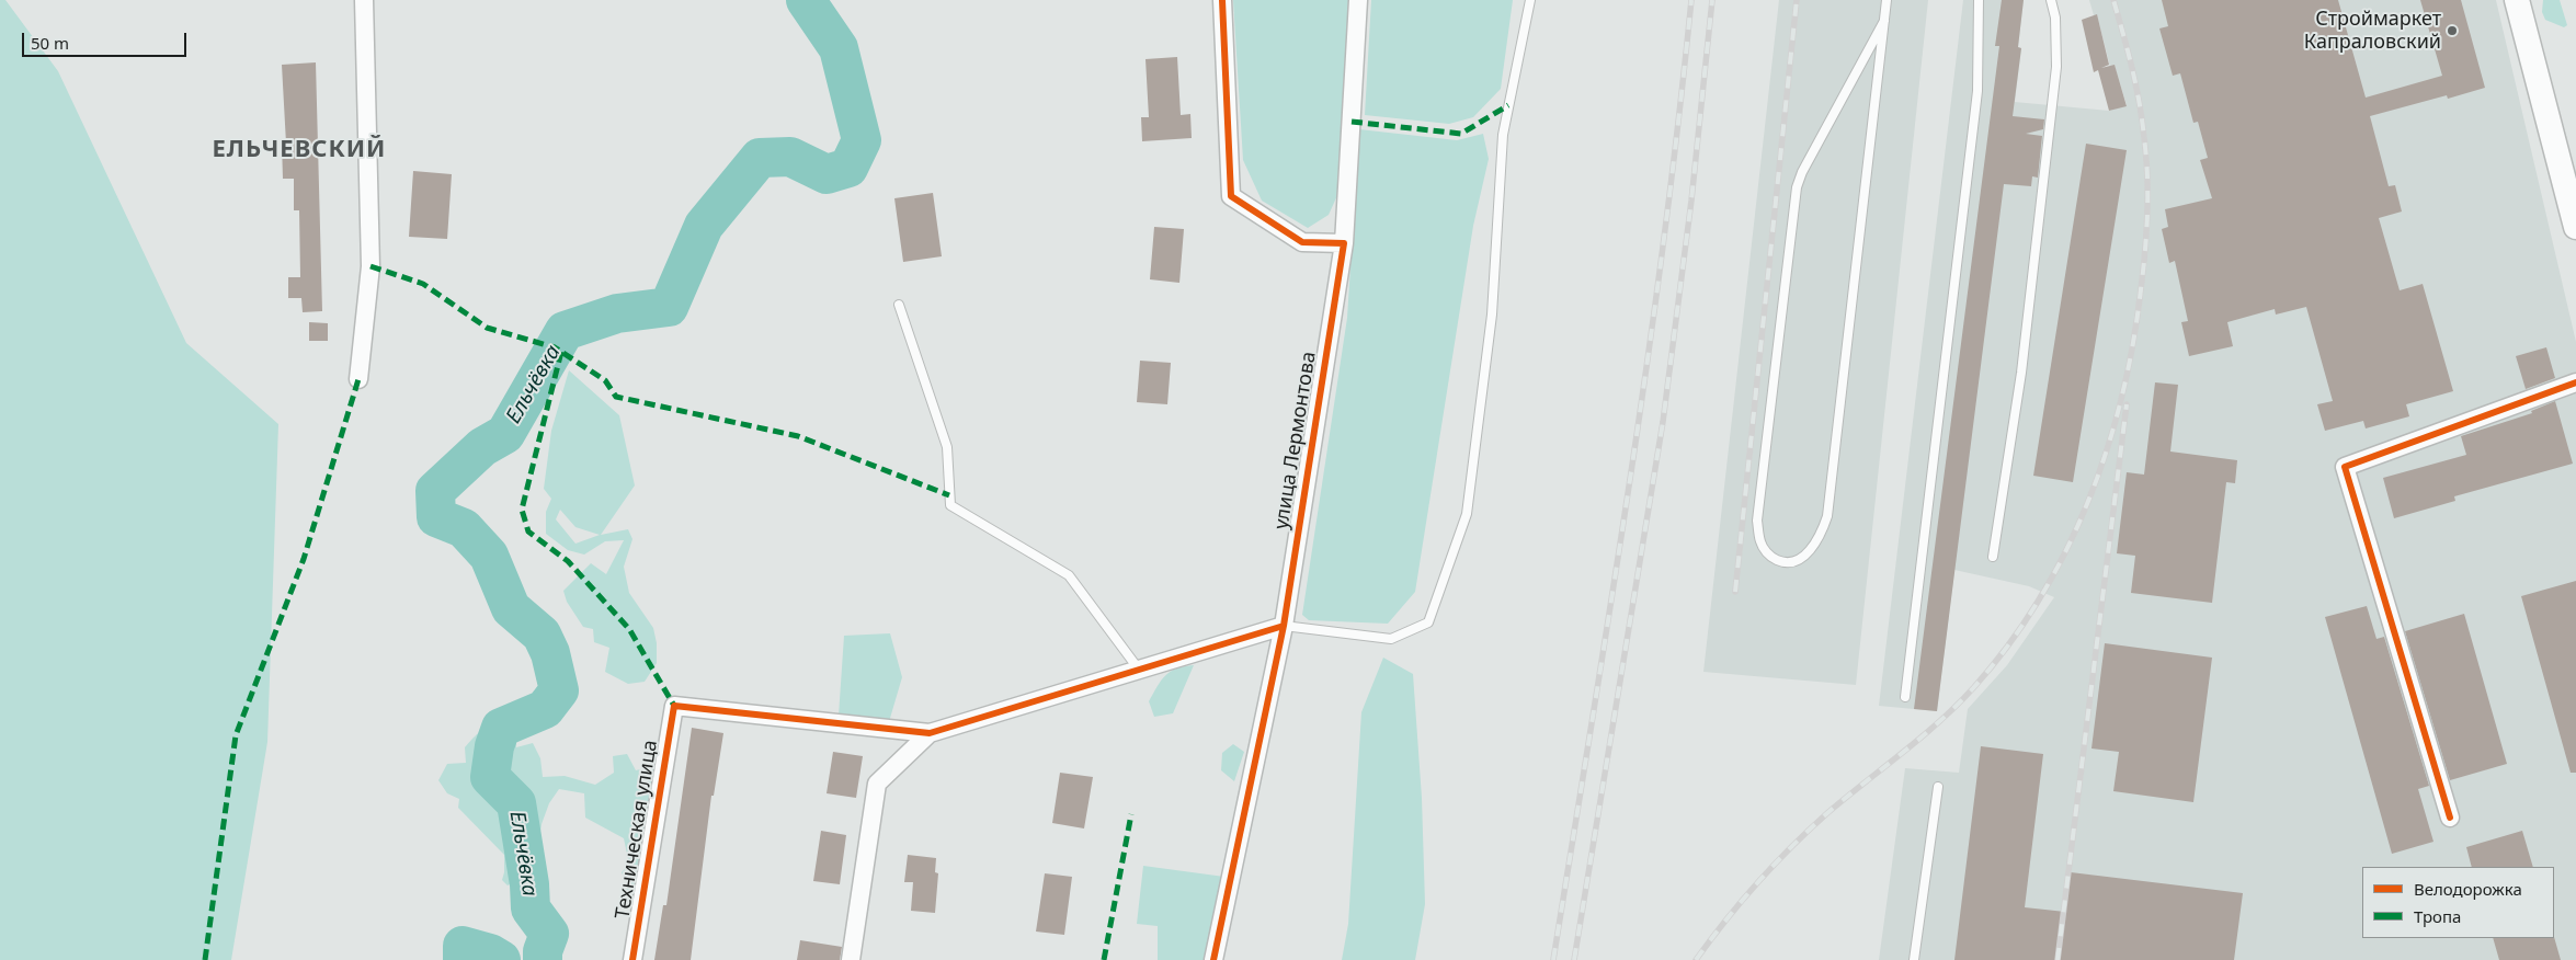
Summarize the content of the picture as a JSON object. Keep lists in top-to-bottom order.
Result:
{
  "streets": {
    "street": ["улица Лермонтова", "Техническая улица"]
  },
  "districts": ["ЕЛЬЧЕВСКИЙ"],
  "water": ["Ельчёвка"],
  "places": ["Строймаркет Капраловский"],
  "legend": ["Велодорожка", "Тропа"],
  "scale_bar": "50 m"
}
